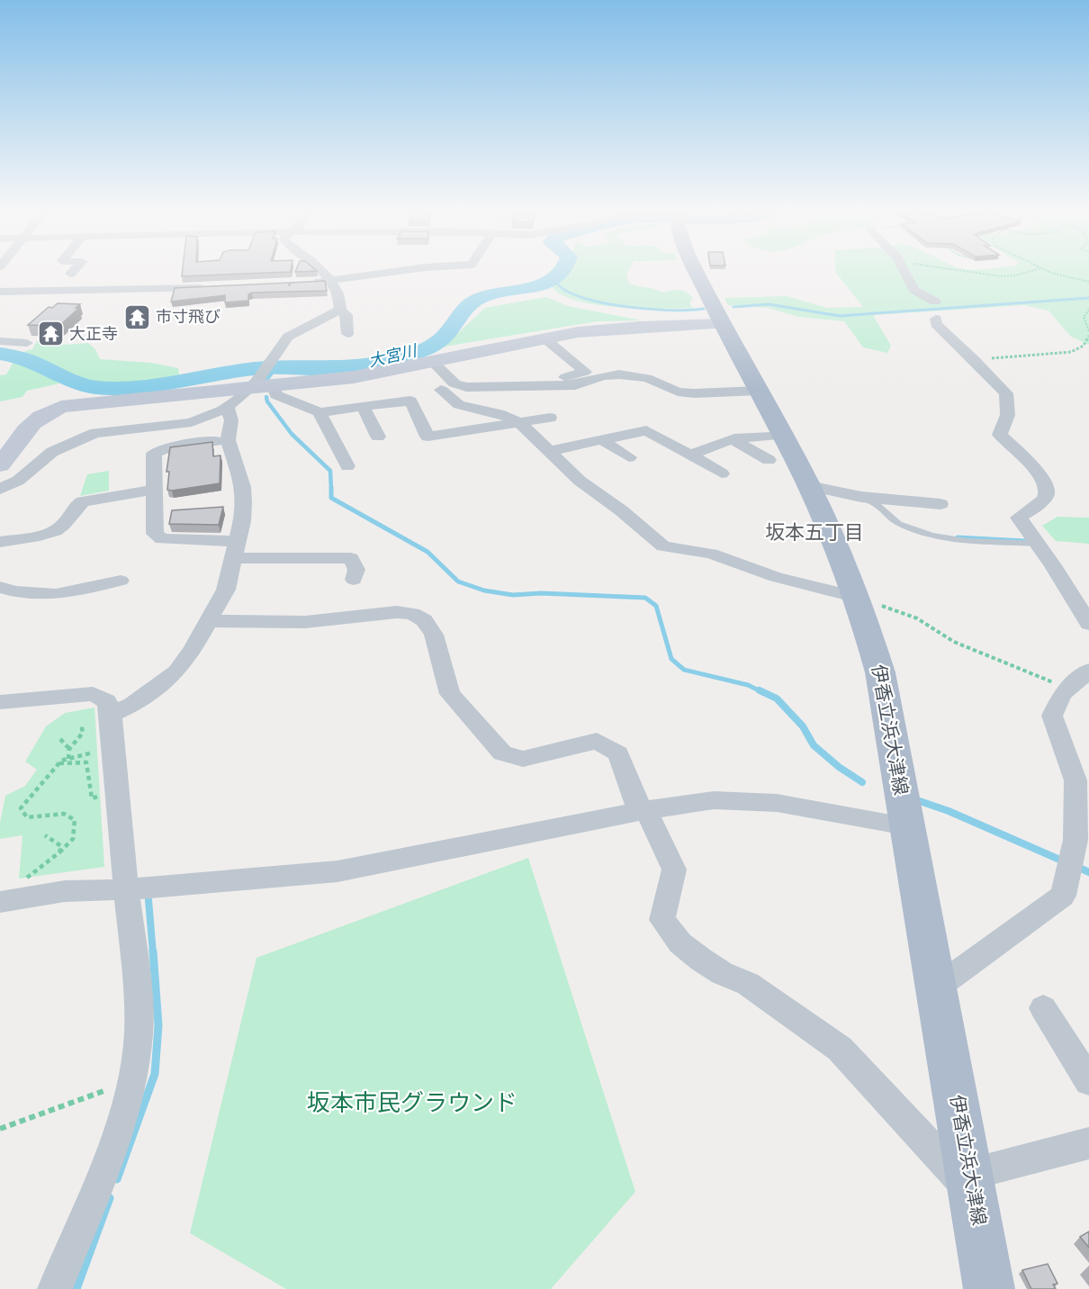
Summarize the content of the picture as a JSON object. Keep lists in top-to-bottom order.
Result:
{
  "streets": {
    "main road": ["伊香立浜大津線"]
  },
  "districts": ["坂本五丁目"],
  "water": ["大宮川"],
  "parks": ["坂本市民グラウンド"],
  "places": {
    "temple": ["市寸飛び", "大正寺"]
  }
}
